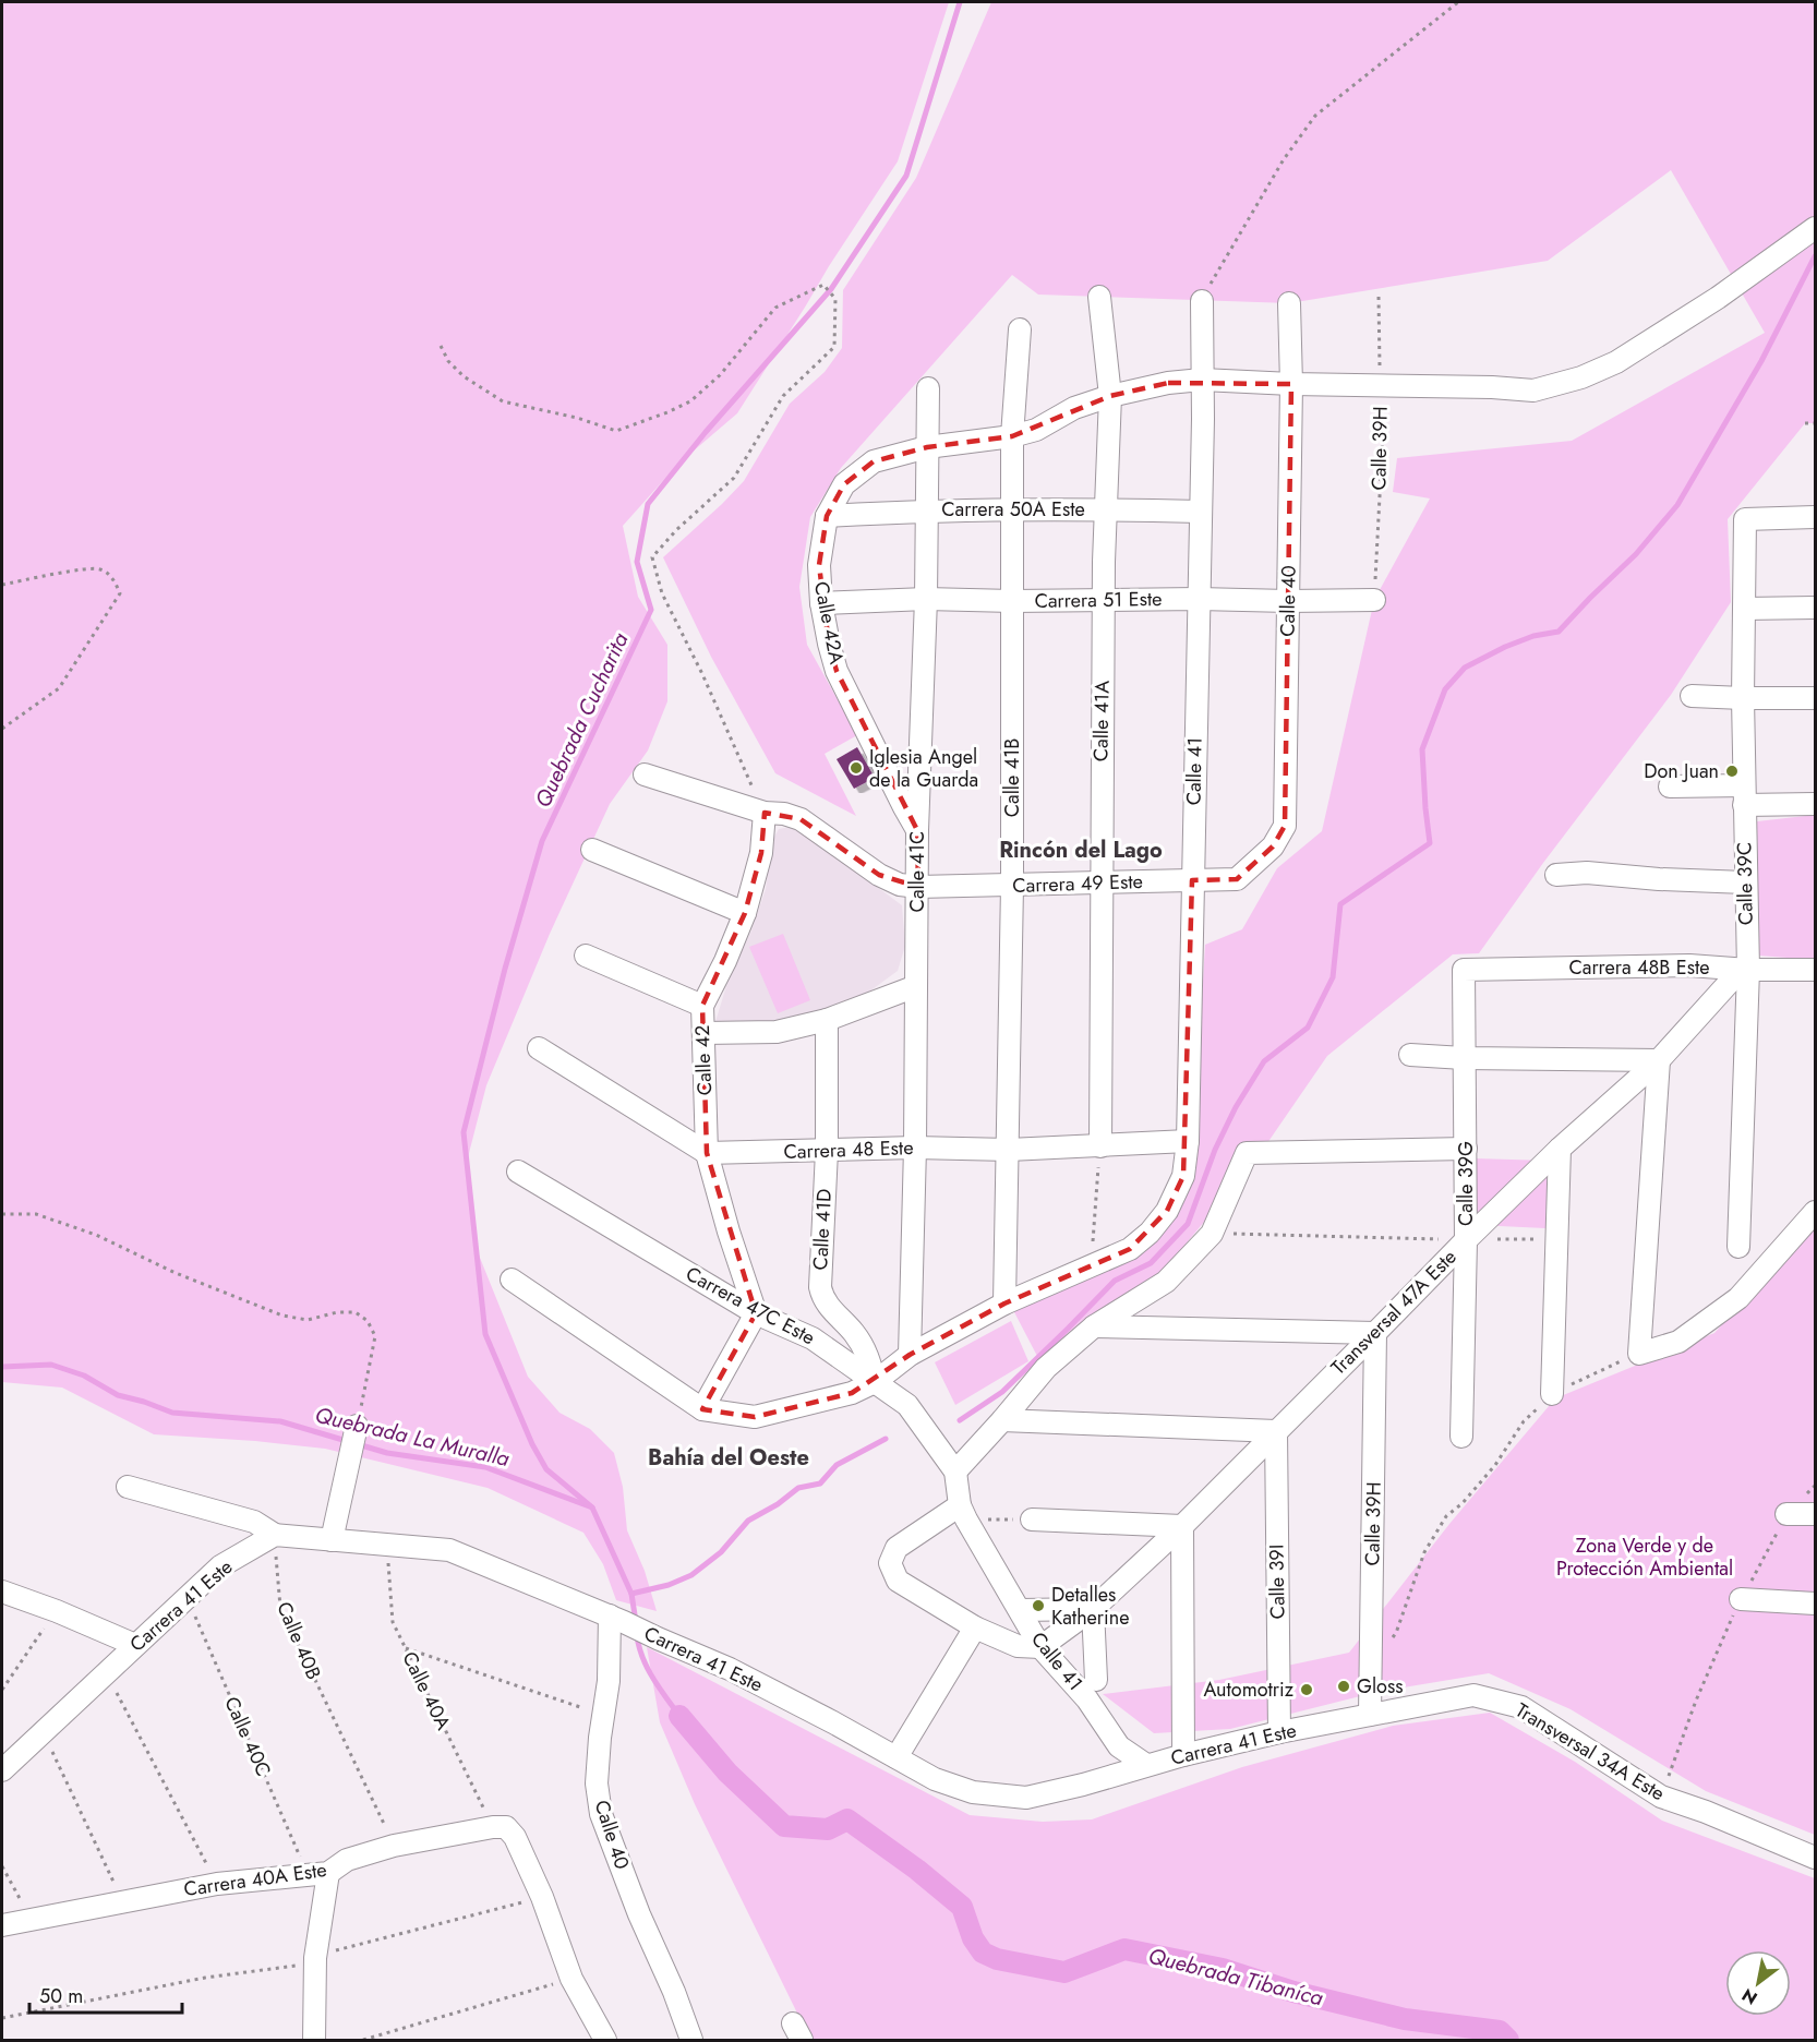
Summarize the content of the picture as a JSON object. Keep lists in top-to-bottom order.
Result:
{
  "streets": {
    "street": [
      "Calle 39H",
      "Carrera 50A Este",
      "Carrera 51 Este",
      "Calle 40",
      "Calle 42A",
      "Calle 41A",
      "Calle 41",
      "Calle 41B",
      "Calle 41C",
      "Carrera 49 Este",
      "Calle 39C",
      "Carrera 48B Este",
      "Calle 42",
      "Carrera 48 Este",
      "Calle 39G",
      "Calle 41D",
      "Carrera 47C Este",
      "Transversal 47A Este",
      "Calle 39I",
      "Carrera 41 Este",
      "Transversal 34A Este",
      "Carrera 40A Este"
    ],
    "path": ["Calle 40B", "Calle 40A", "Calle 40C"]
  },
  "crossings": [
    ["Calle 39H", "Carrera 51 Este"],
    ["Calle 39H", "Transversal 47A Este"],
    ["Calle 39H", "Carrera 41 Este"],
    ["Carrera 50A Este", "Calle 42A"],
    ["Carrera 50A Este", "Calle 41A"],
    ["Carrera 50A Este", "Calle 41"],
    ["Carrera 50A Este", "Calle 41B"],
    ["Carrera 50A Este", "Calle 41C"],
    ["Carrera 51 Este", "Calle 40"],
    ["Carrera 51 Este", "Calle 42A"],
    ["Carrera 51 Este", "Calle 41A"],
    ["Carrera 51 Este", "Calle 41"],
    ["Carrera 51 Este", "Calle 41B"],
    ["Carrera 51 Este", "Calle 41C"],
    ["Calle 40", "Carrera 49 Este"],
    ["Calle 40", "Carrera 41 Este"],
    ["Calle 42A", "Calle 41C"],
    ["Calle 41A", "Carrera 49 Este"],
    ["Calle 41A", "Carrera 48 Este"],
    ["Calle 41", "Calle 41B"],
    ["Calle 41", "Calle 41C"],
    ["Calle 41", "Carrera 49 Este"],
    ["Calle 41", "Carrera 48 Este"],
    ["Calle 41", "Calle 41D"],
    ["Calle 41", "Carrera 47C Este"],
    ["Calle 41", "Transversal 47A Este"],
    ["Calle 41", "Carrera 41 Este"],
    ["Calle 41B", "Carrera 49 Este"],
    ["Calle 41B", "Carrera 48 Este"],
    ["Calle 41C", "Carrera 49 Este"],
    ["Calle 41C", "Carrera 48 Este"],
    ["Carrera 49 Este", "Calle 42"],
    ["Calle 39C", "Carrera 48B Este"],
    ["Calle 39C", "Transversal 47A Este"],
    ["Carrera 48B Este", "Calle 39G"],
    ["Carrera 48B Este", "Transversal 47A Este"],
    ["Calle 42", "Carrera 48 Este"],
    ["Calle 42", "Carrera 47C Este"],
    ["Carrera 48 Este", "Calle 41D"],
    ["Calle 39G", "Transversal 47A Este"],
    ["Calle 41D", "Carrera 47C Este"],
    ["Transversal 47A Este", "Calle 39I"],
    ["Calle 39I", "Carrera 41 Este"],
    ["Carrera 41 Este", "Calle 40B"],
    ["Carrera 41 Este", "Calle 40A"],
    ["Carrera 41 Este", "Calle 40C"],
    ["Carrera 41 Este", "Transversal 34A Este"],
    ["Calle 40B", "Carrera 40A Este"],
    ["Calle 40A", "Carrera 40A Este"],
    ["Calle 40C", "Carrera 40A Este"]
  ],
  "districts": ["Rincón del Lago", "Bahía del Oeste"],
  "water": ["Quebrada Cucharita", "Quebrada La Muralla", "Quebrada Tibaníca"],
  "parks": ["Zona Verde y de Protección Ambiental"],
  "places": [
    "Iglesia Angel de la Guarda",
    "Don Juan",
    "Detalles Katherine",
    "Gloss",
    "Automotriz"
  ],
  "scale_bar": "50 m",
  "north": "bottom left"
}
